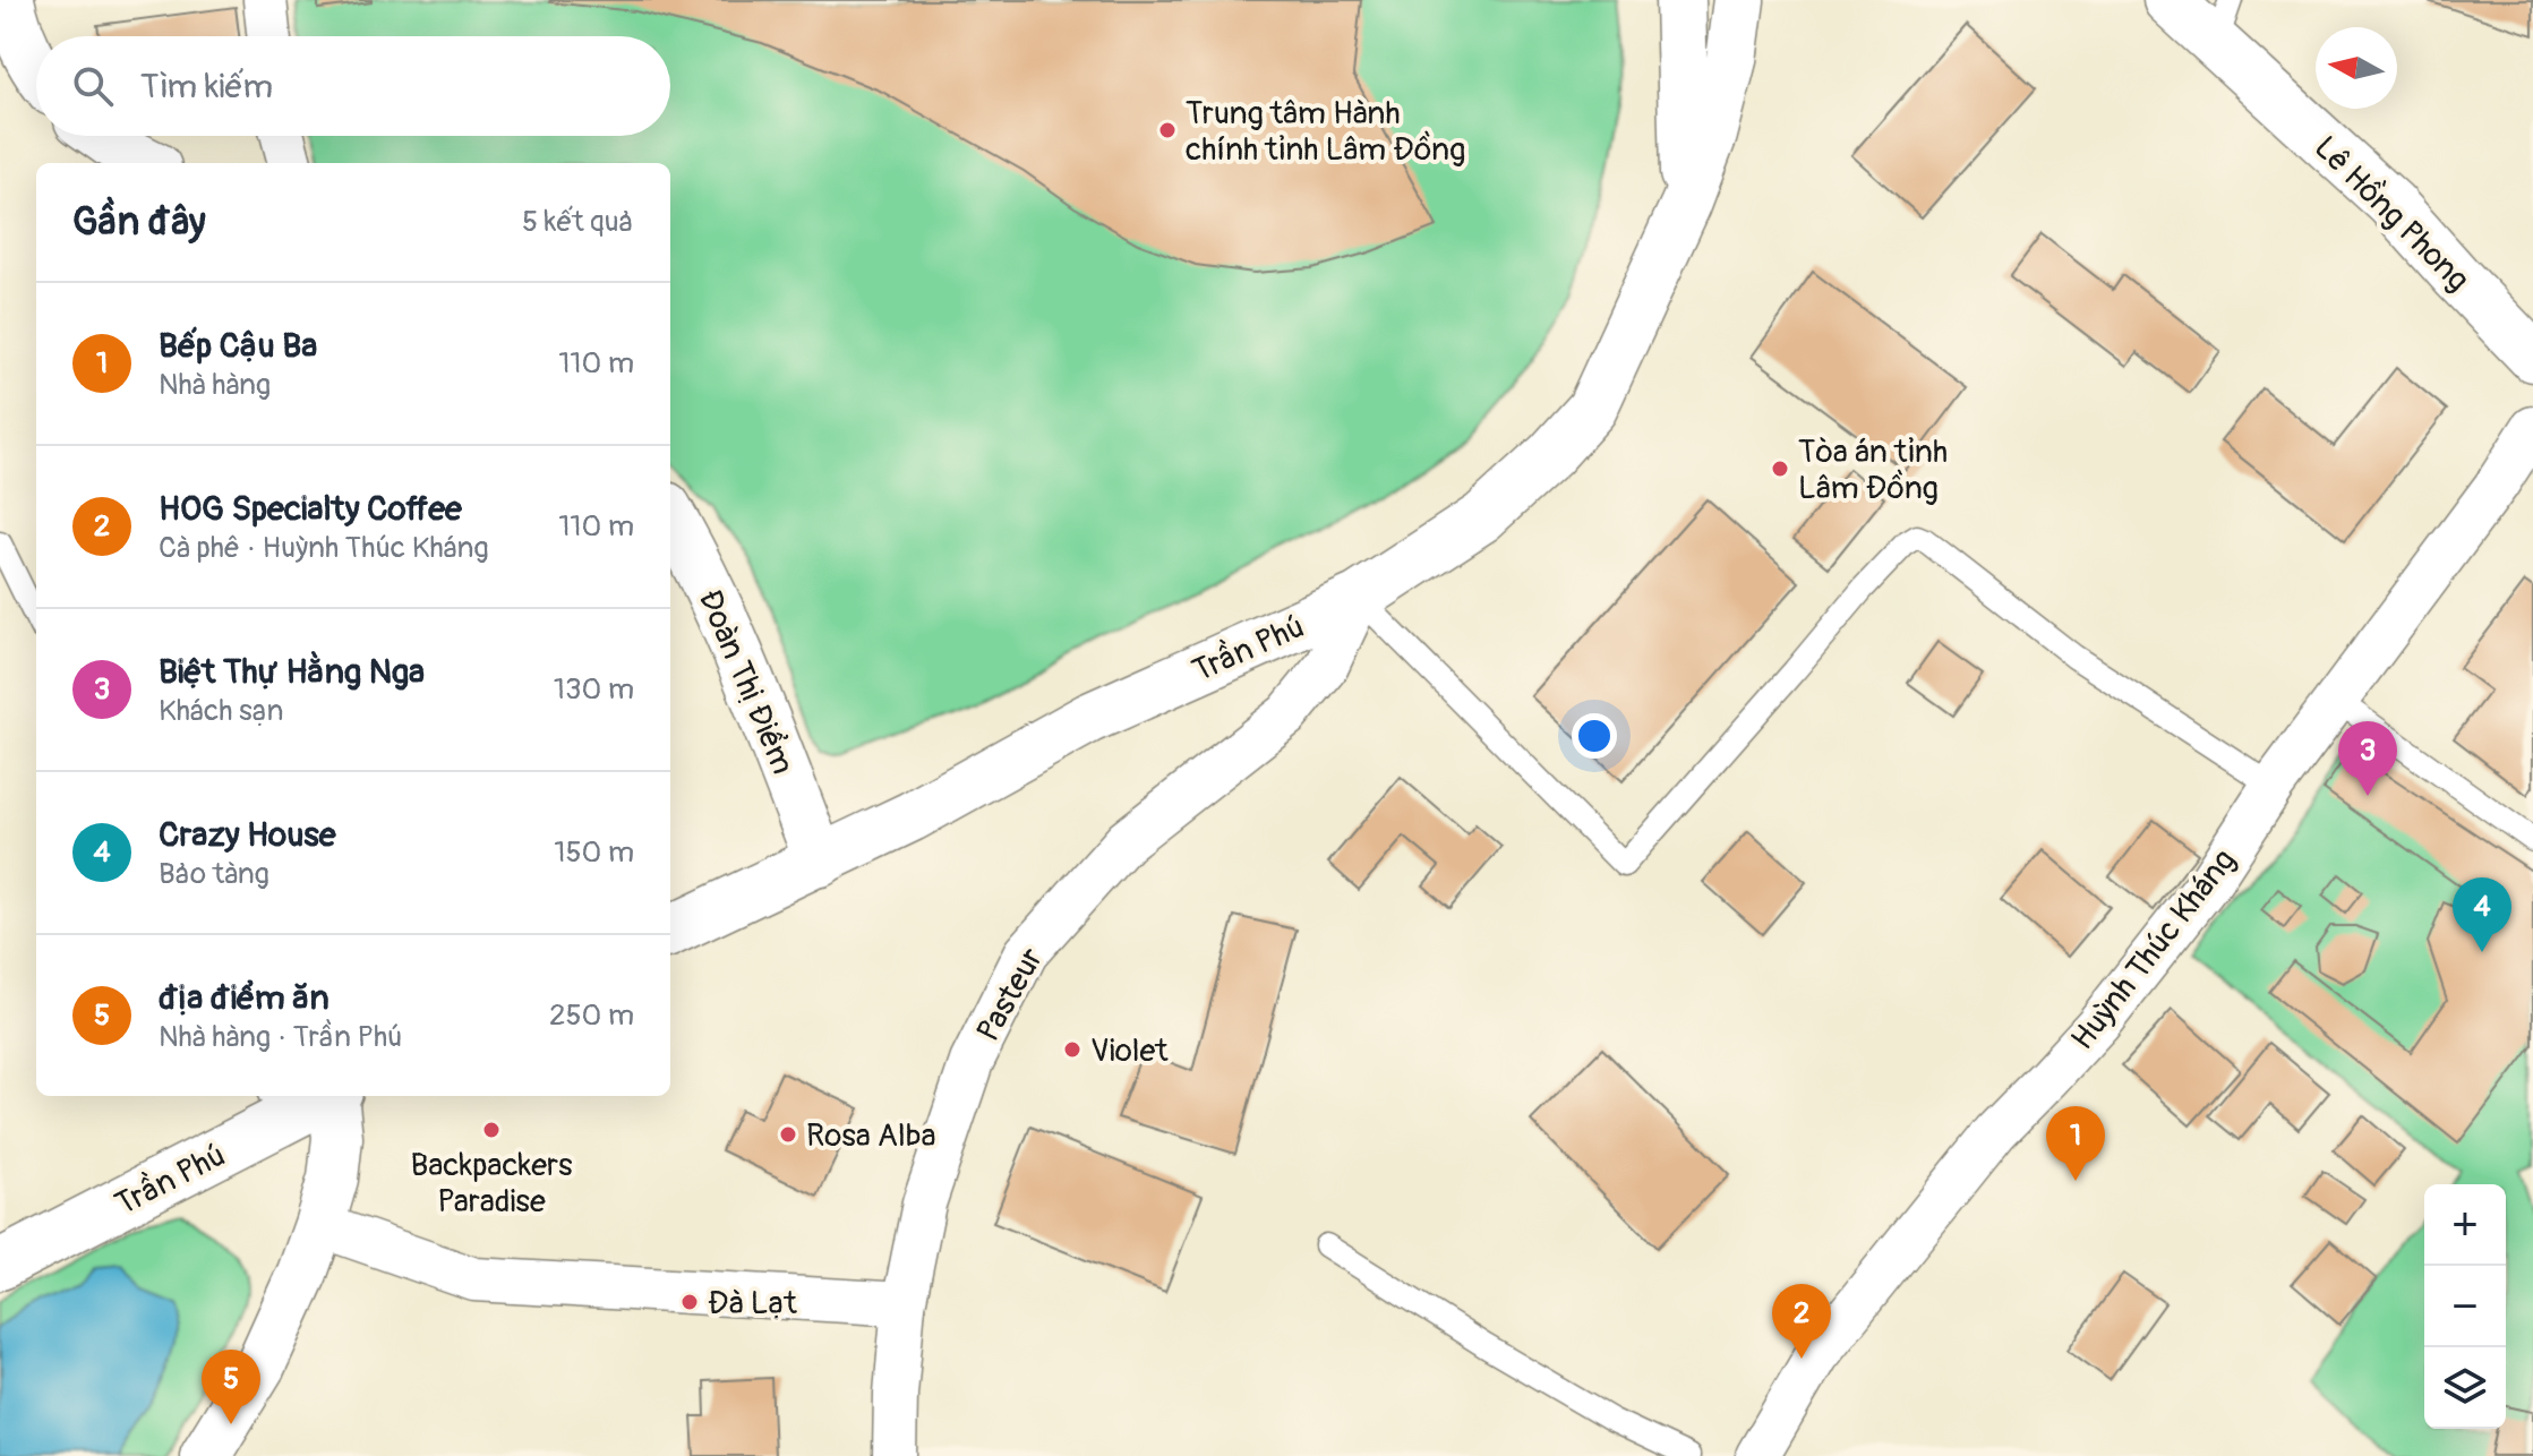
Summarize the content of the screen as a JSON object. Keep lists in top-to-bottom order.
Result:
{
  "streets": {
    "main road": ["Lê Hồng Phong", "Trần Phú", "Đoàn Thị Điểm"],
    "street": ["Huỳnh Thúc Kháng", "Pasteur"]
  },
  "crossings": [
    ["Trần Phú", "Đoàn Thị Điểm"],
    ["Trần Phú", "Pasteur"]
  ],
  "places": [
    "Trung tâm Hành chính tỉnh Lâm Đồng",
    "Tòa án tỉnh Lâm Đồng",
    "Violet",
    "Backpackers Paradise",
    "Rosa Alba",
    "Đà Lạt"
  ],
  "north": "left",
  "page": {
    "search": "Tìm kiếm",
    "heading": ["Gần đây", "5 kết quả"],
    "list": [
      {
        "mark": "1",
        "name": "Bếp Cậu Ba",
        "note": "Nhà hàng",
        "value": "110 m"
      },
      {
        "mark": "2",
        "name": "HOG Specialty Coffee",
        "note": "Cà phê · Huỳnh Thúc Kháng",
        "value": "110 m"
      },
      {
        "mark": "3",
        "name": "Biệt Thự Hằng Nga",
        "note": "Khách sạn",
        "value": "130 m"
      },
      {
        "mark": "4",
        "name": "Crazy House",
        "note": "Bảo tàng",
        "value": "150 m"
      },
      {
        "mark": "5",
        "name": "địa điểm ăn",
        "note": "Nhà hàng · Trần Phú",
        "value": "250 m"
      }
    ],
    "pins": [
      "3",
      "4",
      "1",
      "2",
      "5"
    ],
    "map_buttons": ["+", "−"]
  }
}
